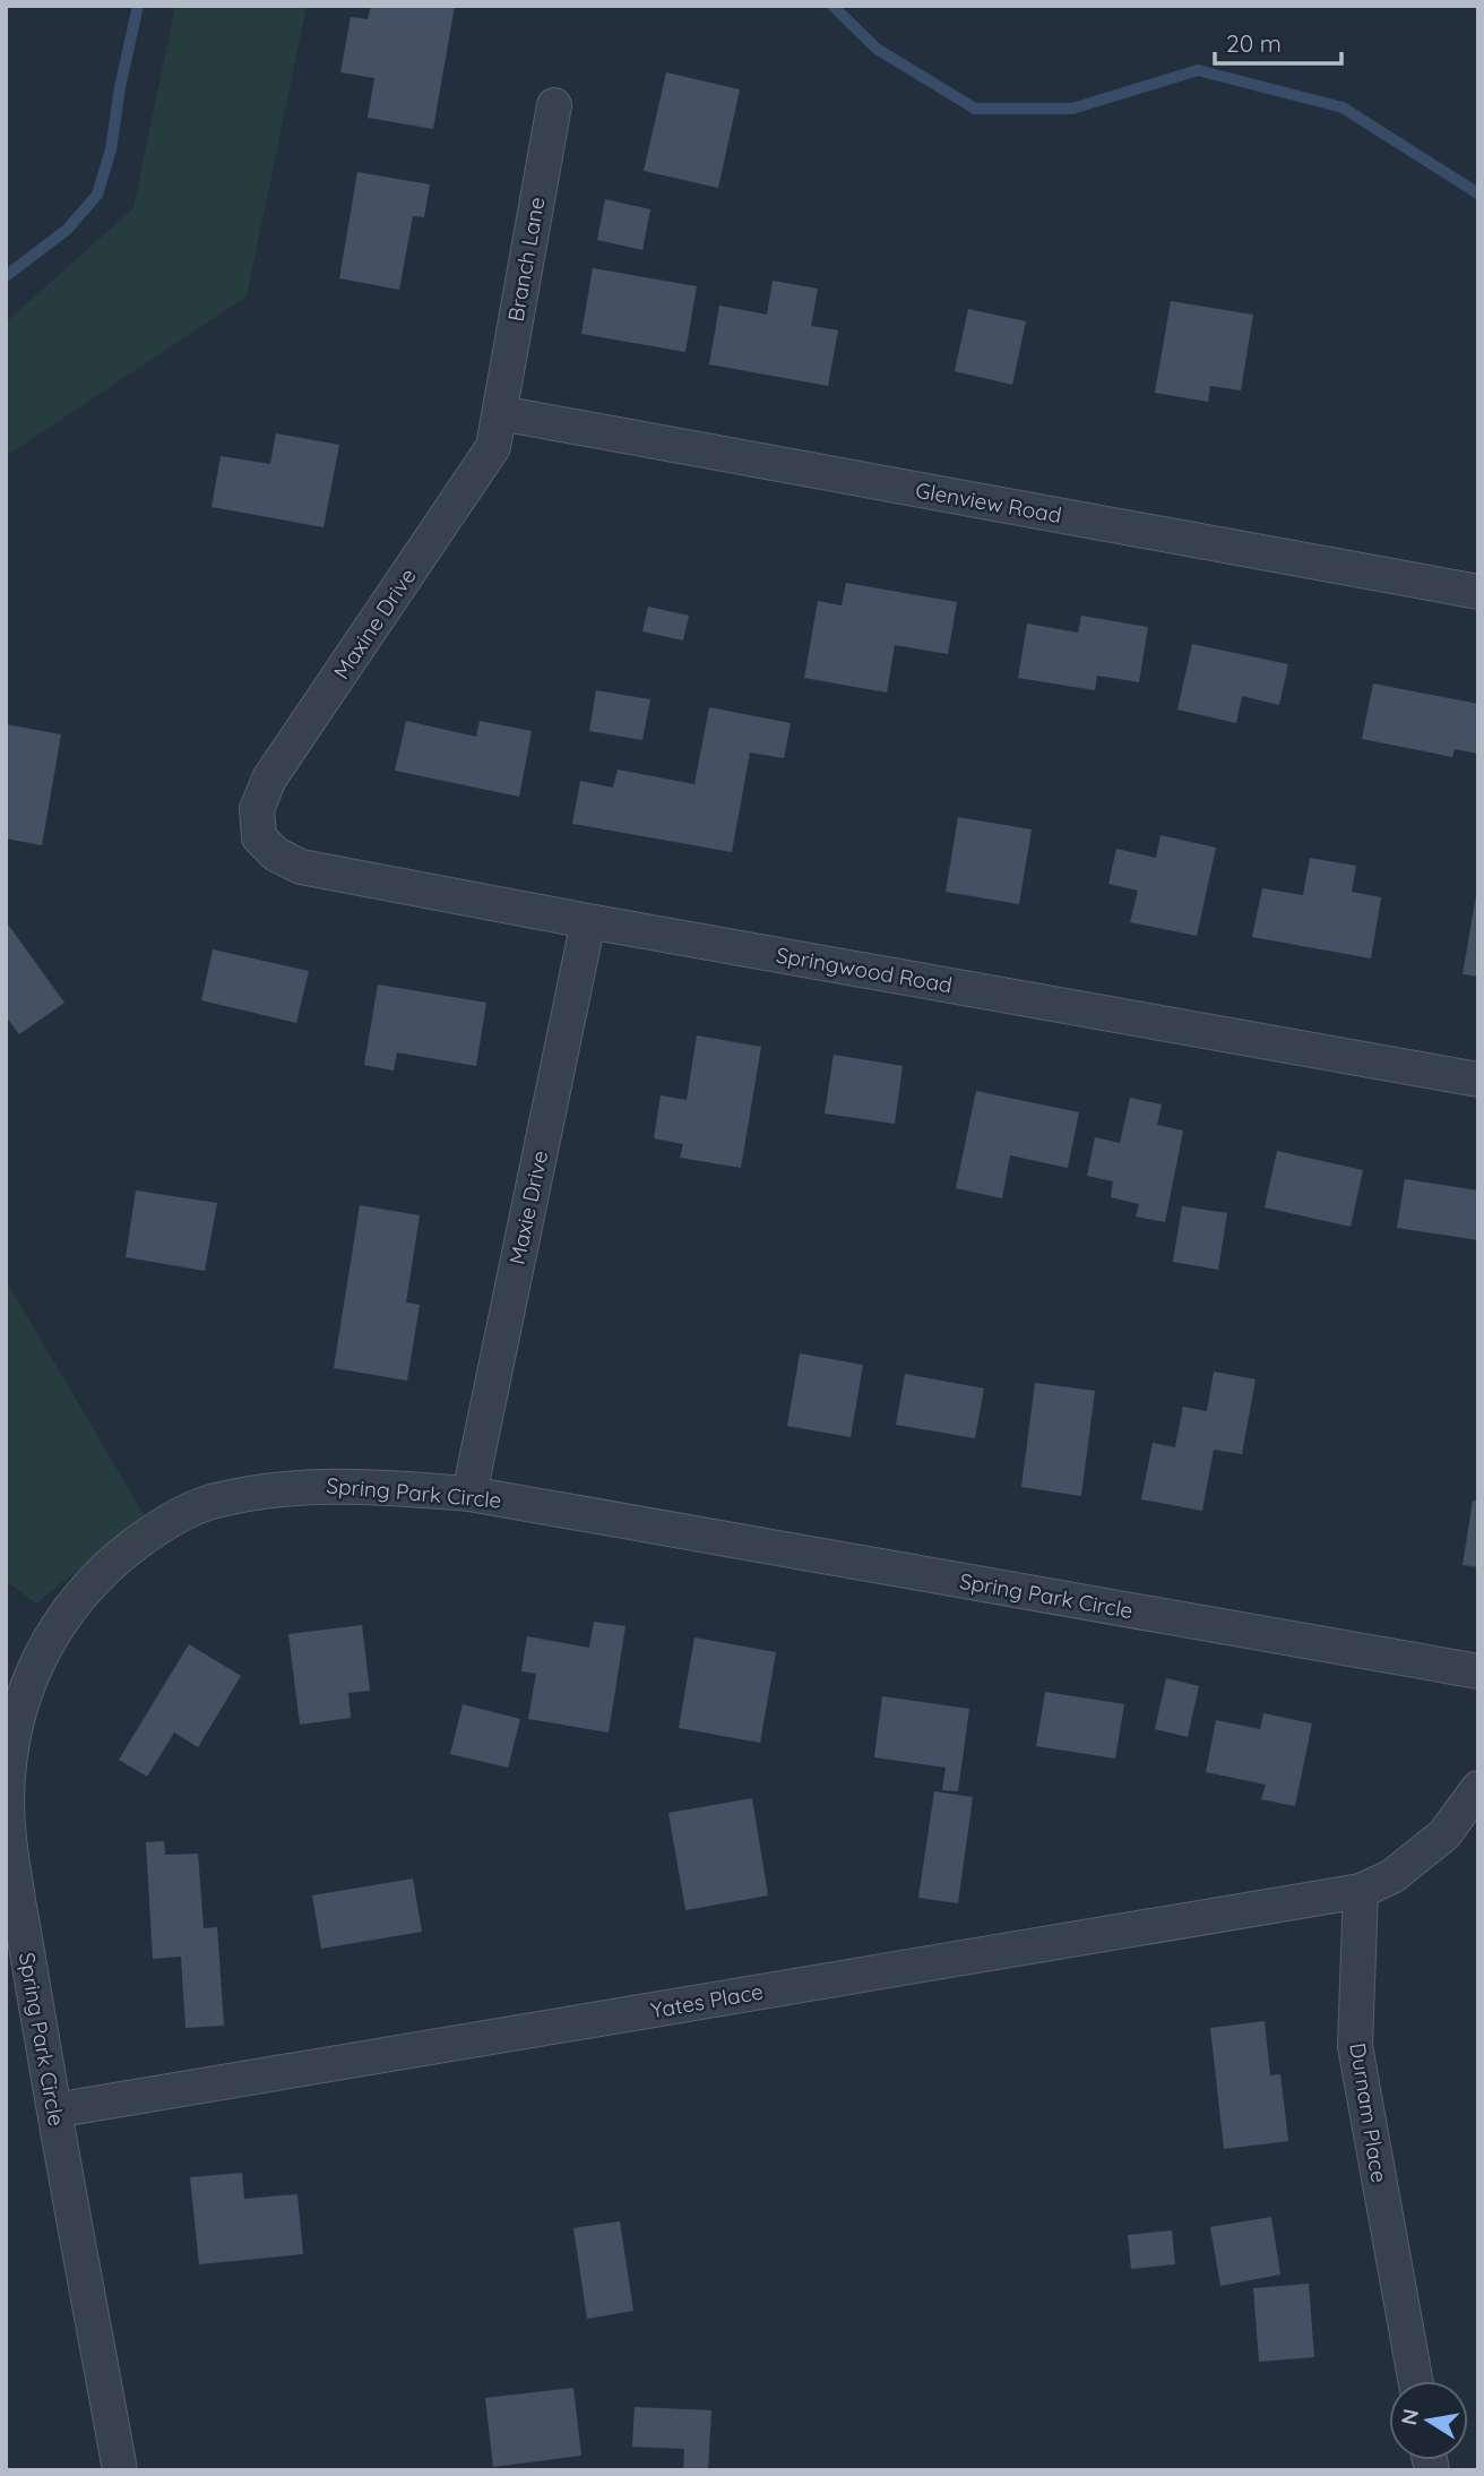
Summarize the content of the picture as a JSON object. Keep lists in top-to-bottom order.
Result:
{
  "streets": {
    "street": [
      "Branch Lane",
      "Glenview Road",
      "Maxine Drive",
      "Springwood Road",
      "Maxie Drive",
      "Spring Park Circle",
      "Yates Place",
      "Durnam Place"
    ]
  },
  "crossings": [
    ["Branch Lane", "Glenview Road"],
    ["Branch Lane", "Maxine Drive"],
    ["Glenview Road", "Maxine Drive"],
    ["Maxine Drive", "Springwood Road"],
    ["Springwood Road", "Maxie Drive"],
    ["Maxie Drive", "Spring Park Circle"],
    ["Spring Park Circle", "Yates Place"],
    ["Yates Place", "Durnam Place"]
  ],
  "scale_bar": "20 m",
  "north": "left"
}
